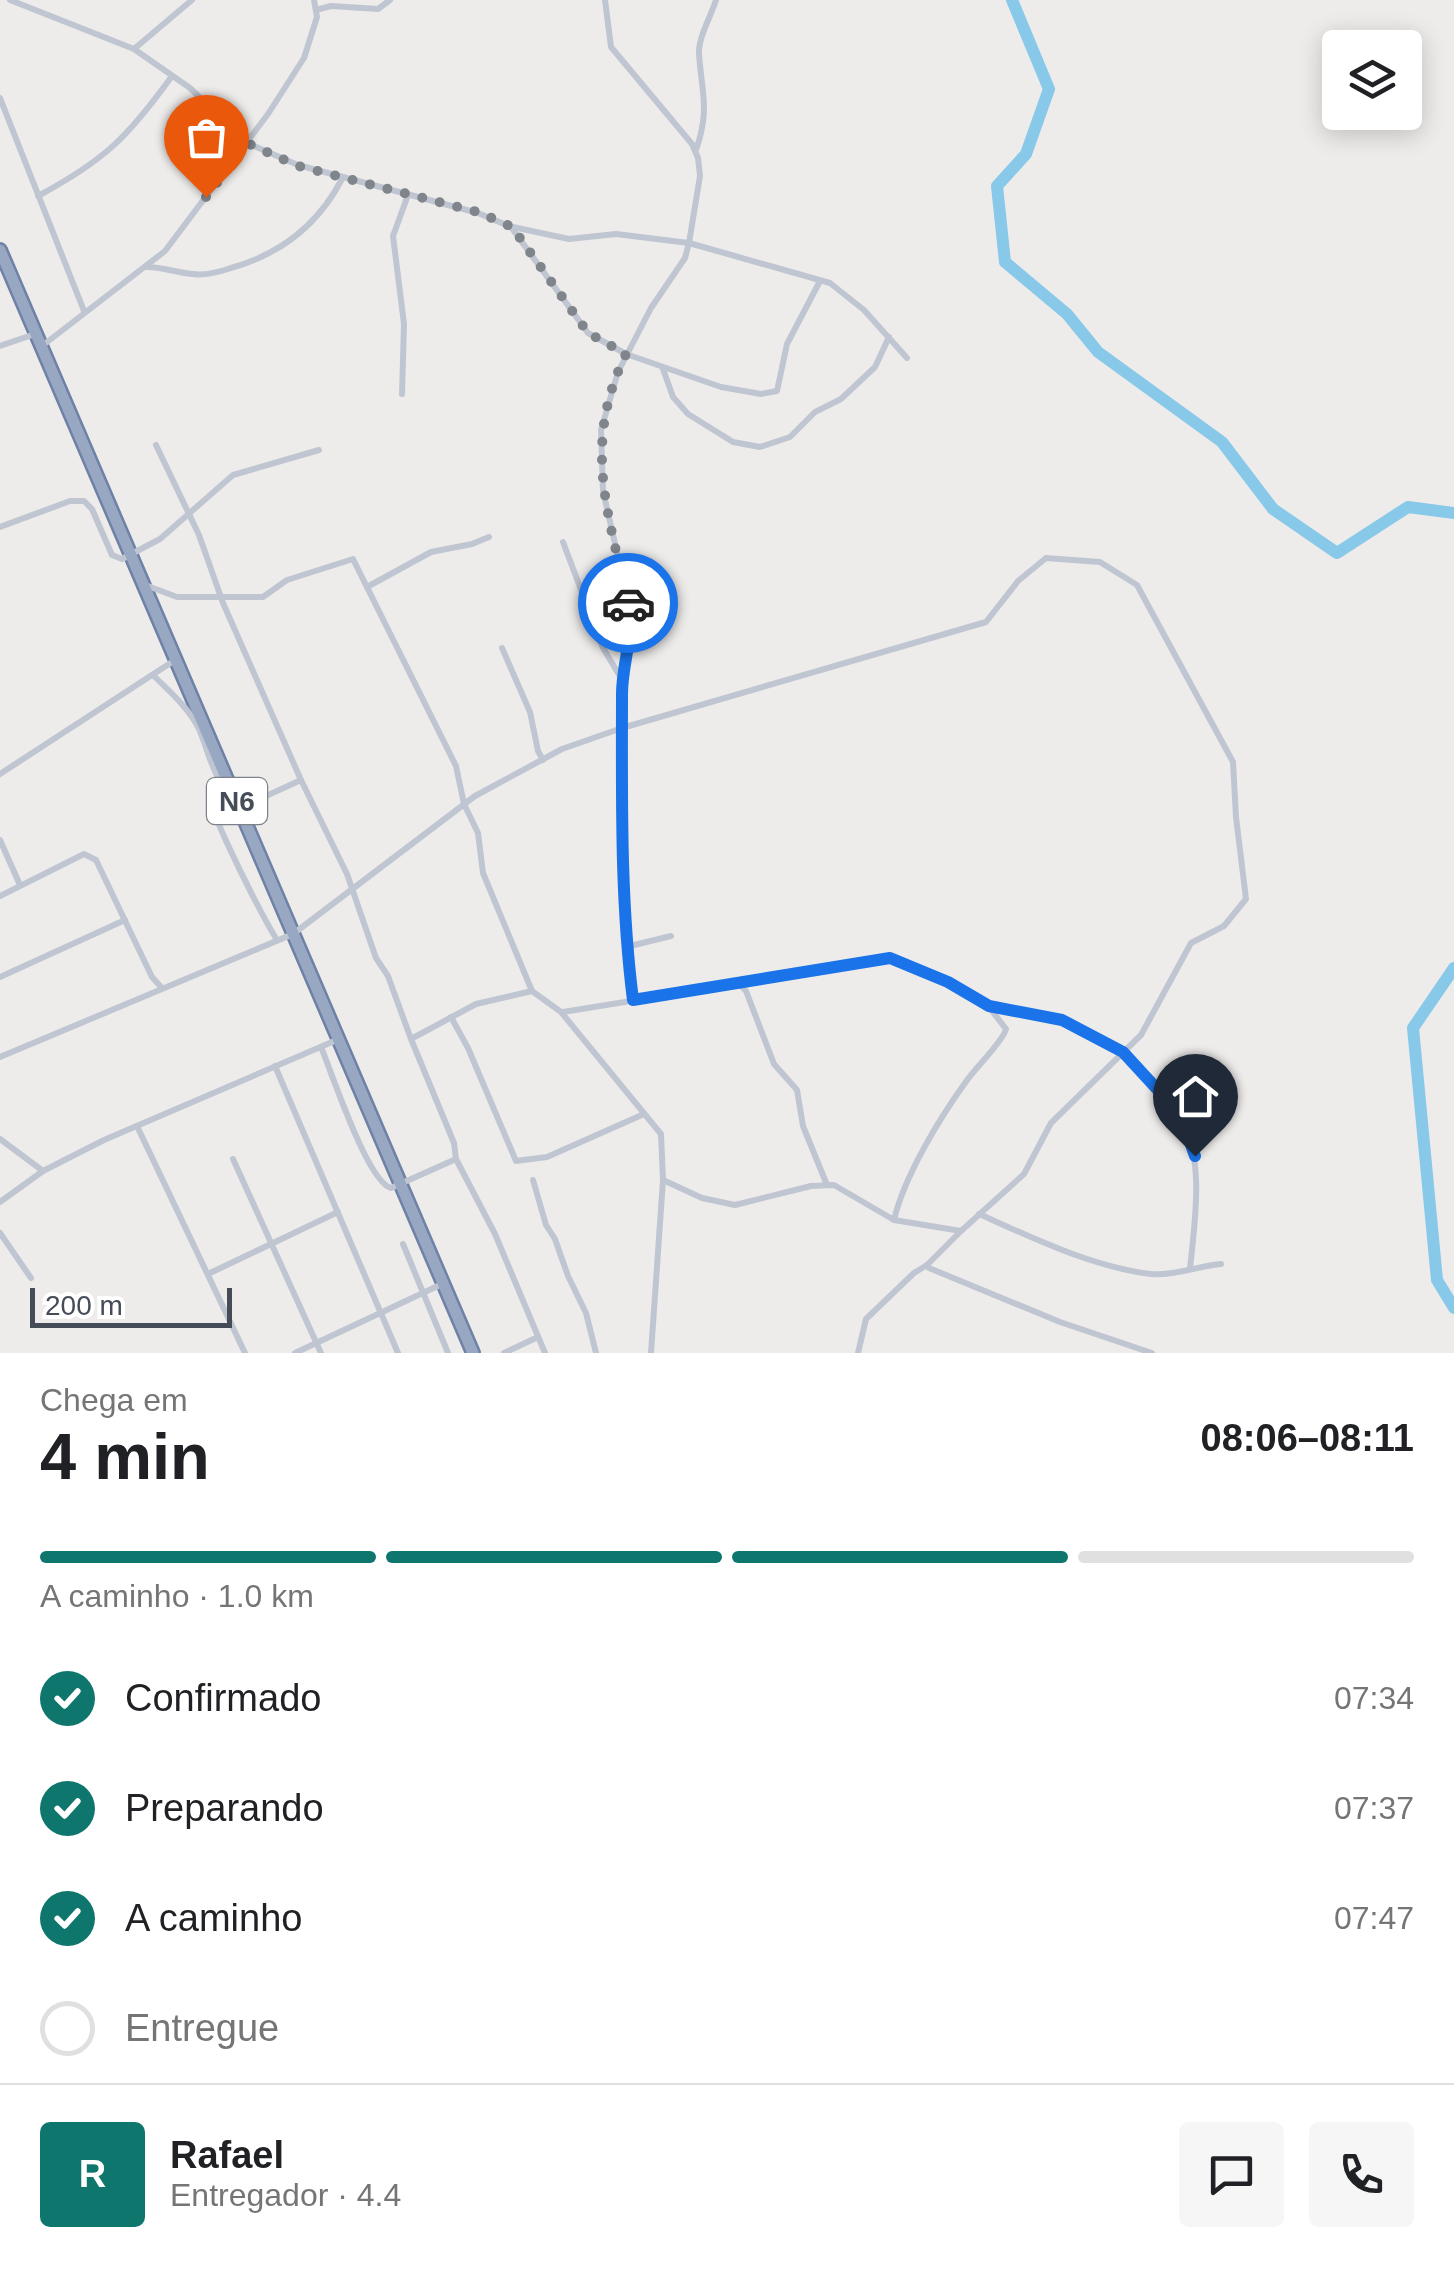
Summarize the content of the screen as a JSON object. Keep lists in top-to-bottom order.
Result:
{
  "streets": {
    "highway": ["N6"]
  },
  "scale_bar": "200 m",
  "page": {
    "scale": "200 m",
    "heading": ["4 min", "Chega em", "08:06–08:11"],
    "panel": ["Rafael", "Entregador · 4.4"],
    "bar": "A caminho · 1.0 km",
    "list": [
      ["Confirmado", "07:34"],
      ["Preparando", "07:37"],
      ["A caminho", "07:47"],
      "Entregue"
    ],
    "round": "R"
  }
}
